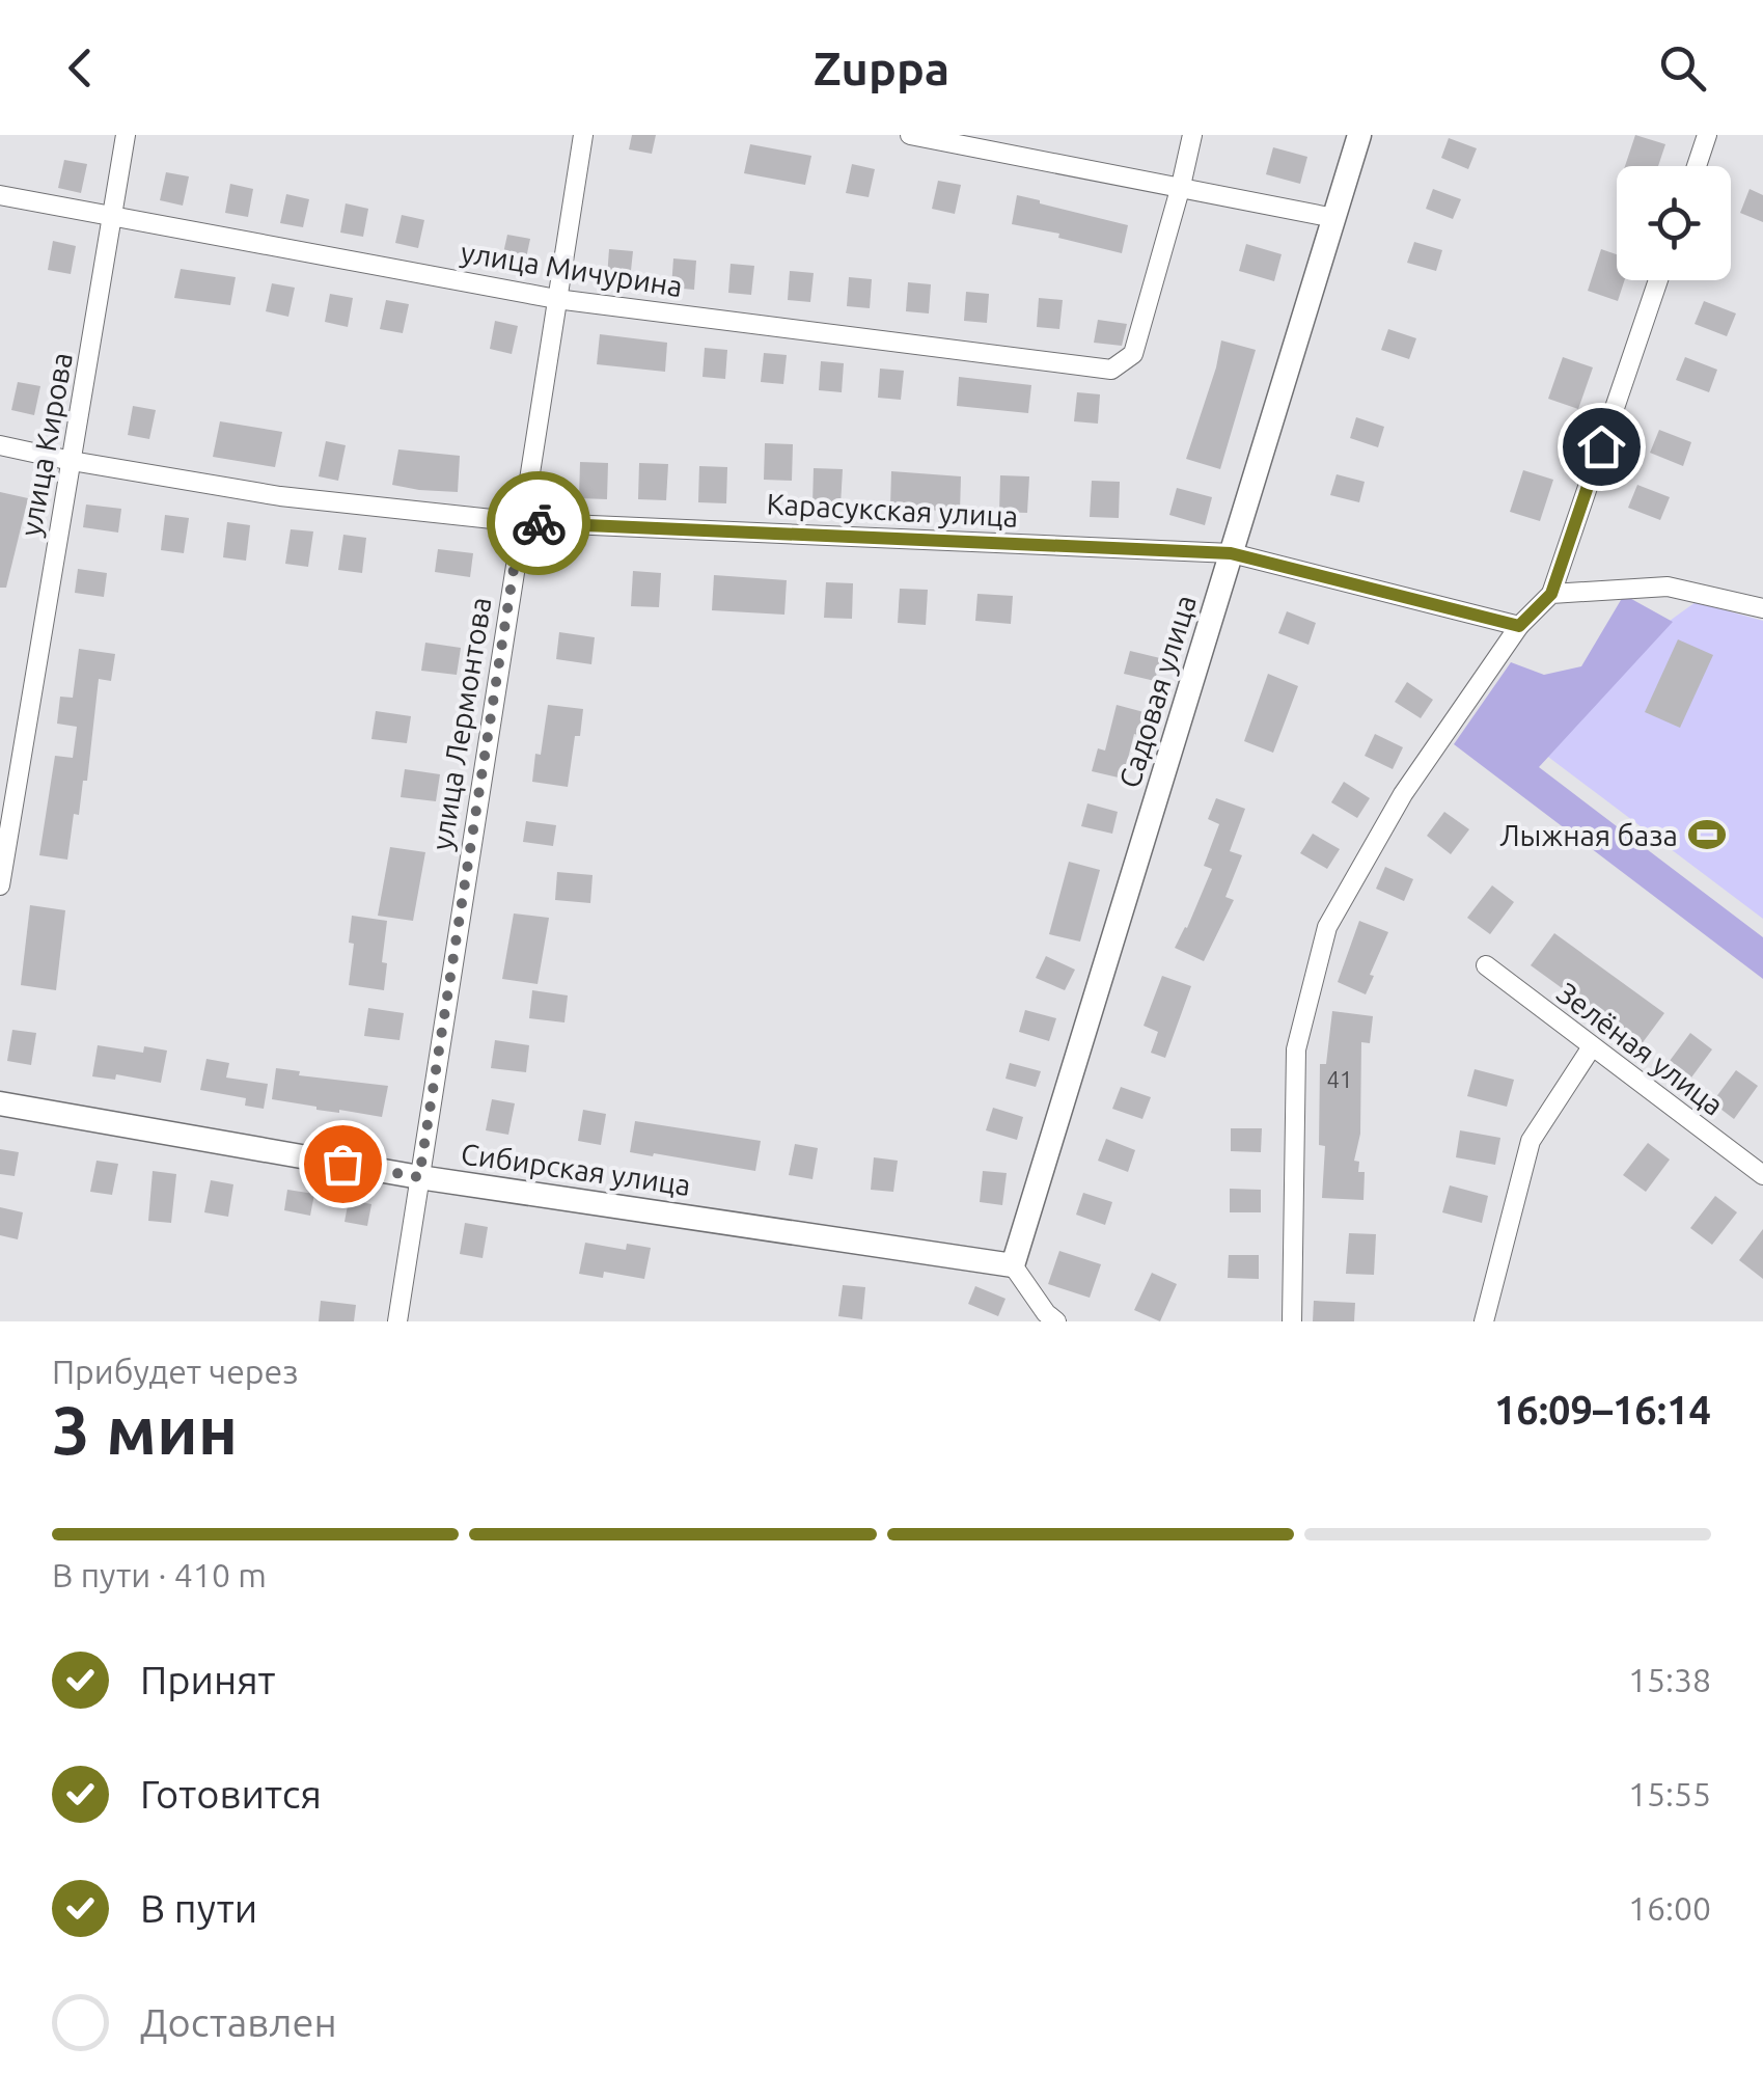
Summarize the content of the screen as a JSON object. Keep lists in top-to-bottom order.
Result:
{
  "streets": {
    "street": [
      "улица Мичурина",
      "улица Кирова",
      "Карасукская улица",
      "Садовая улица",
      "улица Лермонтова",
      "Зелёная улица",
      "Сибирская улица"
    ]
  },
  "crossings": [
    ["улица Мичурина", "улица Кирова"],
    ["улица Мичурина", "улица Лермонтова"],
    ["улица Кирова", "Карасукская улица"],
    ["Карасукская улица", "Садовая улица"],
    ["Карасукская улица", "улица Лермонтова"],
    ["Садовая улица", "Сибирская улица"],
    ["улица Лермонтова", "Сибирская улица"]
  ],
  "places": {
    "sports": ["Лыжная база"]
  },
  "house_numbers": ["41"],
  "page": {
    "header": "Zuppa",
    "heading": ["3 мин", "Прибудет через", "16:09–16:14"],
    "bar": "В пути · 410 m",
    "list": [
      ["Принят", "15:38"],
      ["Готовится", "15:55"],
      ["В пути", "16:00"],
      "Доставлен"
    ]
  }
}
